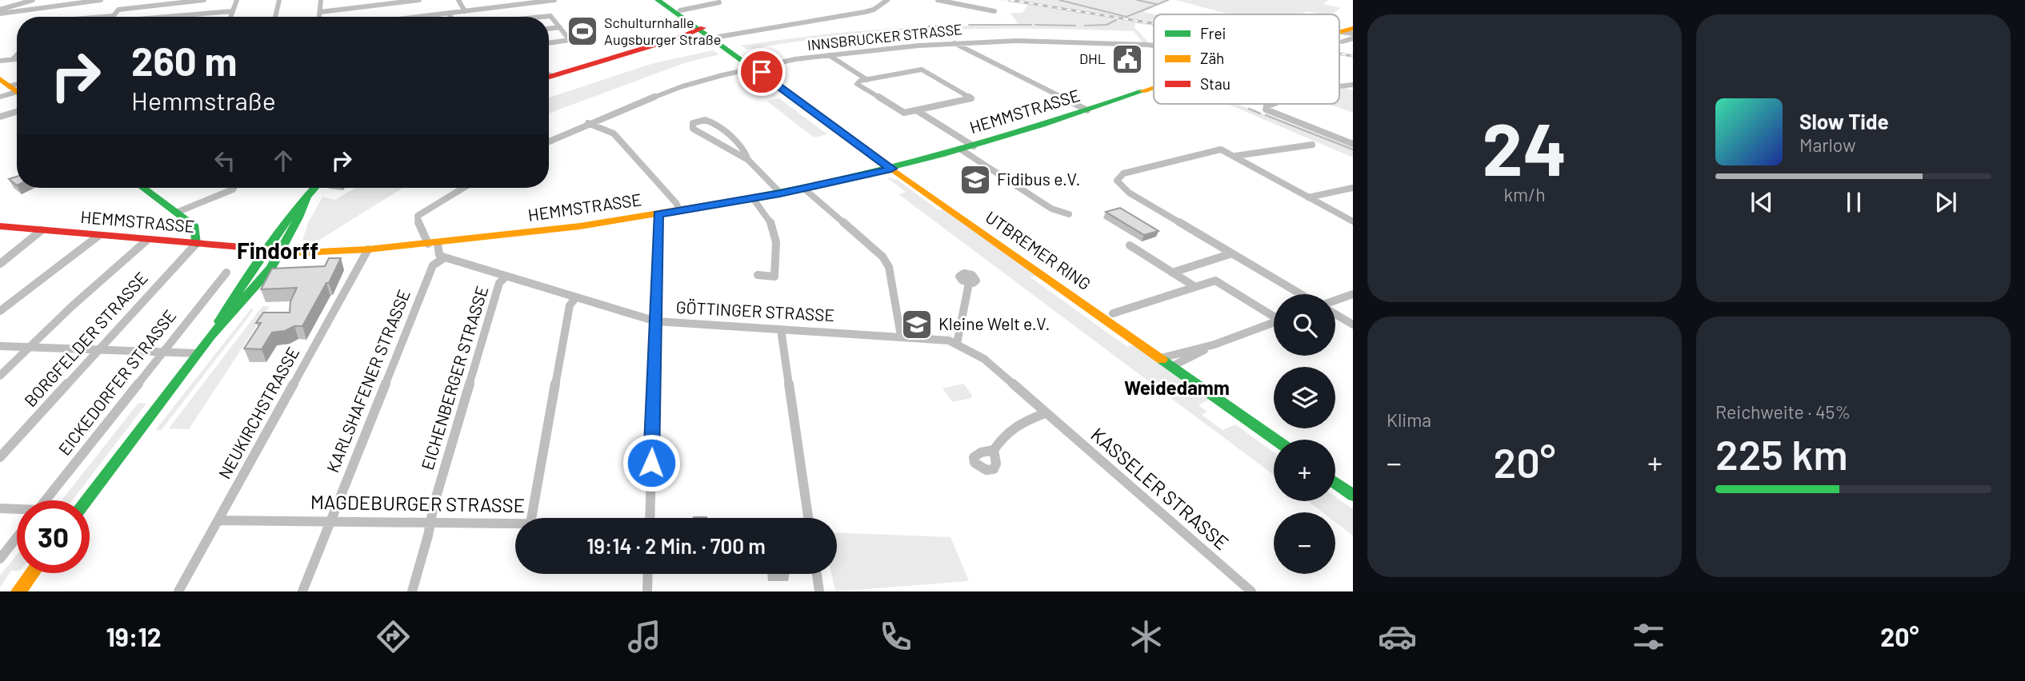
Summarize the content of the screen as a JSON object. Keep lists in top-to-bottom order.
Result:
{
  "streets": {
    "street": [
      "INNSBRUCKER STRASSE",
      "HEMMSTRASSE",
      "UTBREMER RING",
      "GÖTTINGER STRASSE",
      "BORGFELDER STRASSE",
      "EICHENBERGER STRASSE",
      "KARLSHAFENER STRASSE",
      "EICKEDORFER STRASSE",
      "NEUKIRCHSTRASSE",
      "KASSELER STRASSE",
      "MAGDEBURGER STRASSE"
    ]
  },
  "crossings": [
    ["INNSBRUCKER STRASSE", "UTBREMER RING"],
    ["HEMMSTRASSE", "UTBREMER RING"],
    ["HEMMSTRASSE", "BORGFELDER STRASSE"],
    ["HEMMSTRASSE", "NEUKIRCHSTRASSE"],
    ["GÖTTINGER STRASSE", "EICHENBERGER STRASSE"],
    ["GÖTTINGER STRASSE", "KARLSHAFENER STRASSE"],
    ["GÖTTINGER STRASSE", "KASSELER STRASSE"],
    ["EICHENBERGER STRASSE", "MAGDEBURGER STRASSE"],
    ["KARLSHAFENER STRASSE", "MAGDEBURGER STRASSE"],
    ["NEUKIRCHSTRASSE", "MAGDEBURGER STRASSE"]
  ],
  "districts": ["Findorff", "Weidedamm"],
  "places": {
    "sports": ["Schulturnhalle Augsburger Straße"],
    "public building": ["DHL"],
    "school or university": ["Fidibus e.V.", "Kleine Welt e.V."]
  },
  "legend": ["Frei", "Zäh", "Stau"],
  "page": {
    "tile": [
      ["24", "km/h"],
      "Klima",
      ["Reichweite · 45%", "225 km"]
    ],
    "turn": ["260 m", "Hemmstraße"],
    "song": ["Slow Tide", "Marlow"],
    "map_buttons": ["+", "−"],
    "heat": ["−", "20°", "+"],
    "limit": "30",
    "trip": "19:14 · 2 Min. · 700 m",
    "tabs": ["19:12", "20°"]
  }
}
